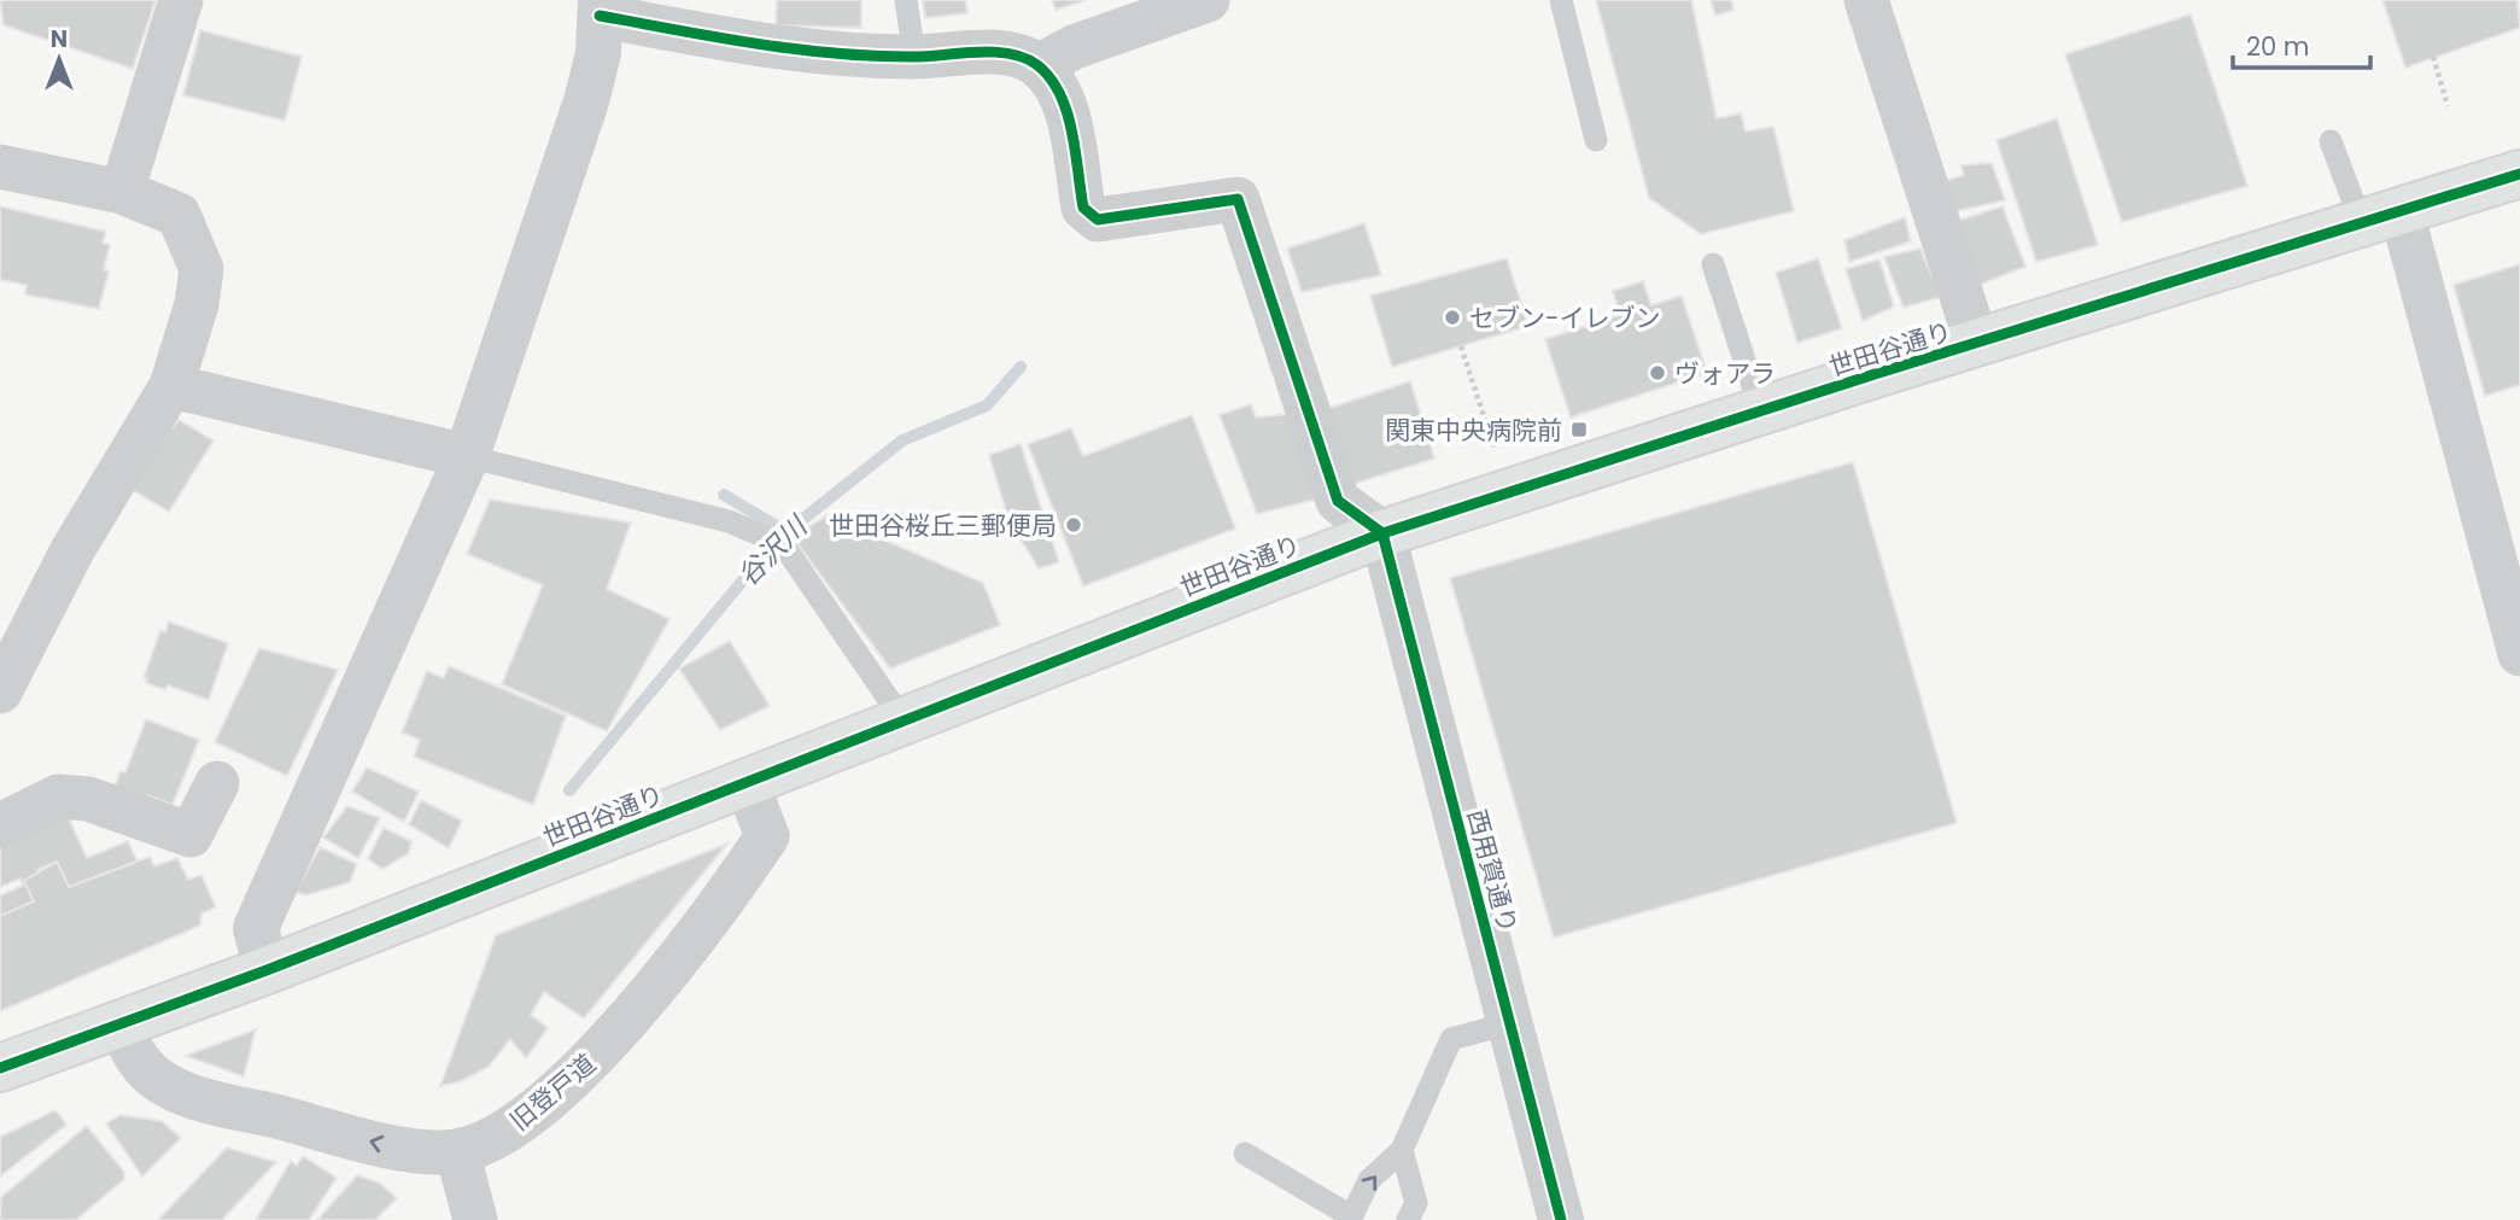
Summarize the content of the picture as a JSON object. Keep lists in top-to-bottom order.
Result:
{
  "streets": {
    "main road": ["世田谷通り"],
    "street": ["西用賀通り", "旧登戸道"]
  },
  "crossings": [
    ["世田谷通り", "西用賀通り"],
    ["世田谷通り", "旧登戸道"]
  ],
  "one_way": ["旧登戸道"],
  "water": ["谷沢川"],
  "places": {
    "other": ["セブン-イレブン", "ヴォアラ", "世田谷桜丘三郵便局"],
    "transit": ["関東中央病院前"]
  },
  "scale_bar": "20 m",
  "north": "top"
}
